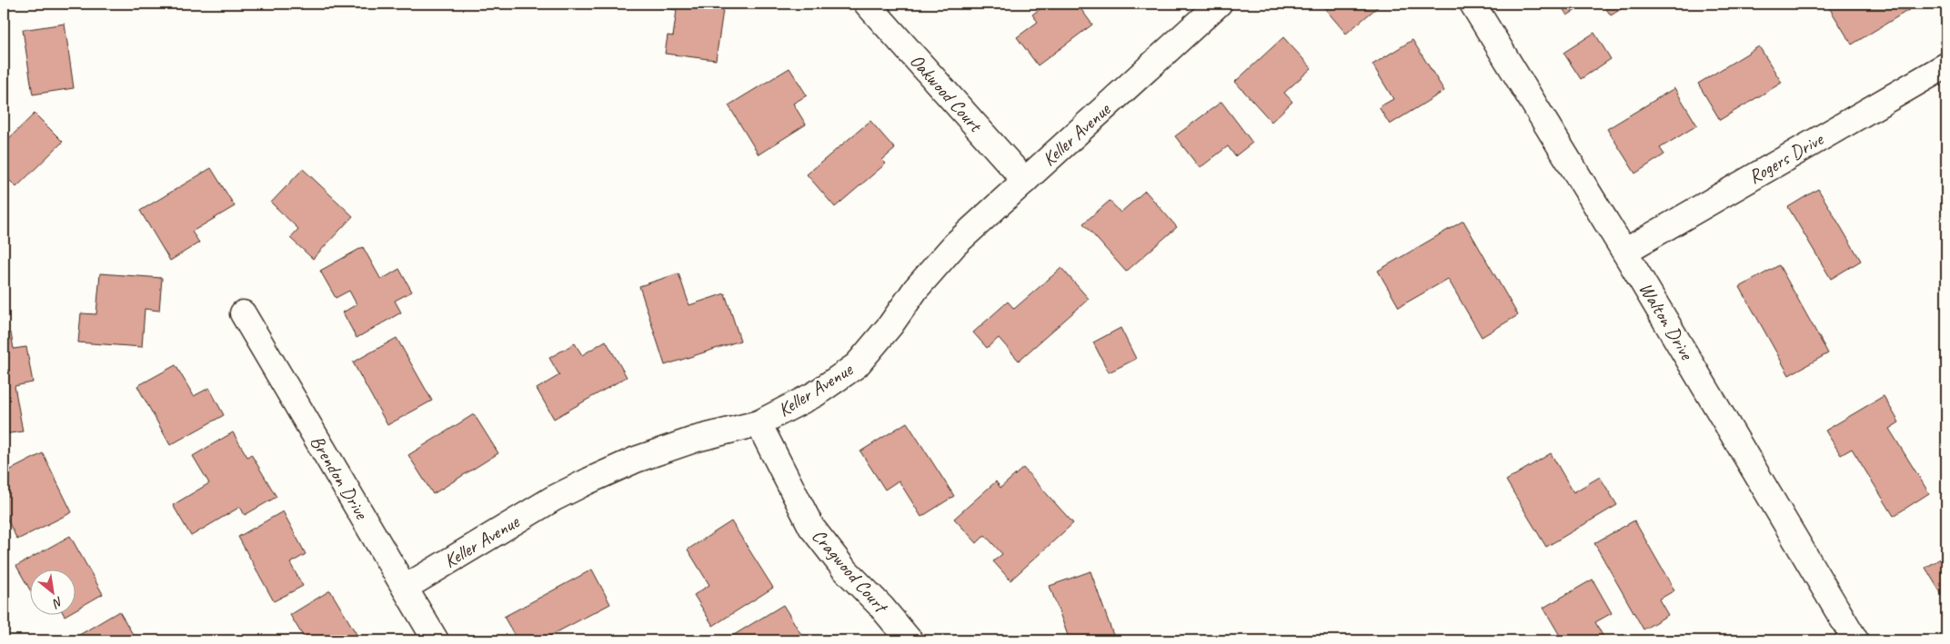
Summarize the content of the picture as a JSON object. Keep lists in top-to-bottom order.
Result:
{
  "streets": {
    "street": [
      "Oakwood Court",
      "Keller Avenue",
      "Rogers Drive",
      "Walton Drive",
      "Brendon Drive",
      "Cragwood Court"
    ]
  },
  "crossings": [
    ["Oakwood Court", "Keller Avenue"],
    ["Keller Avenue", "Brendon Drive"],
    ["Keller Avenue", "Cragwood Court"],
    ["Rogers Drive", "Walton Drive"]
  ],
  "north": "bottom right"
}
